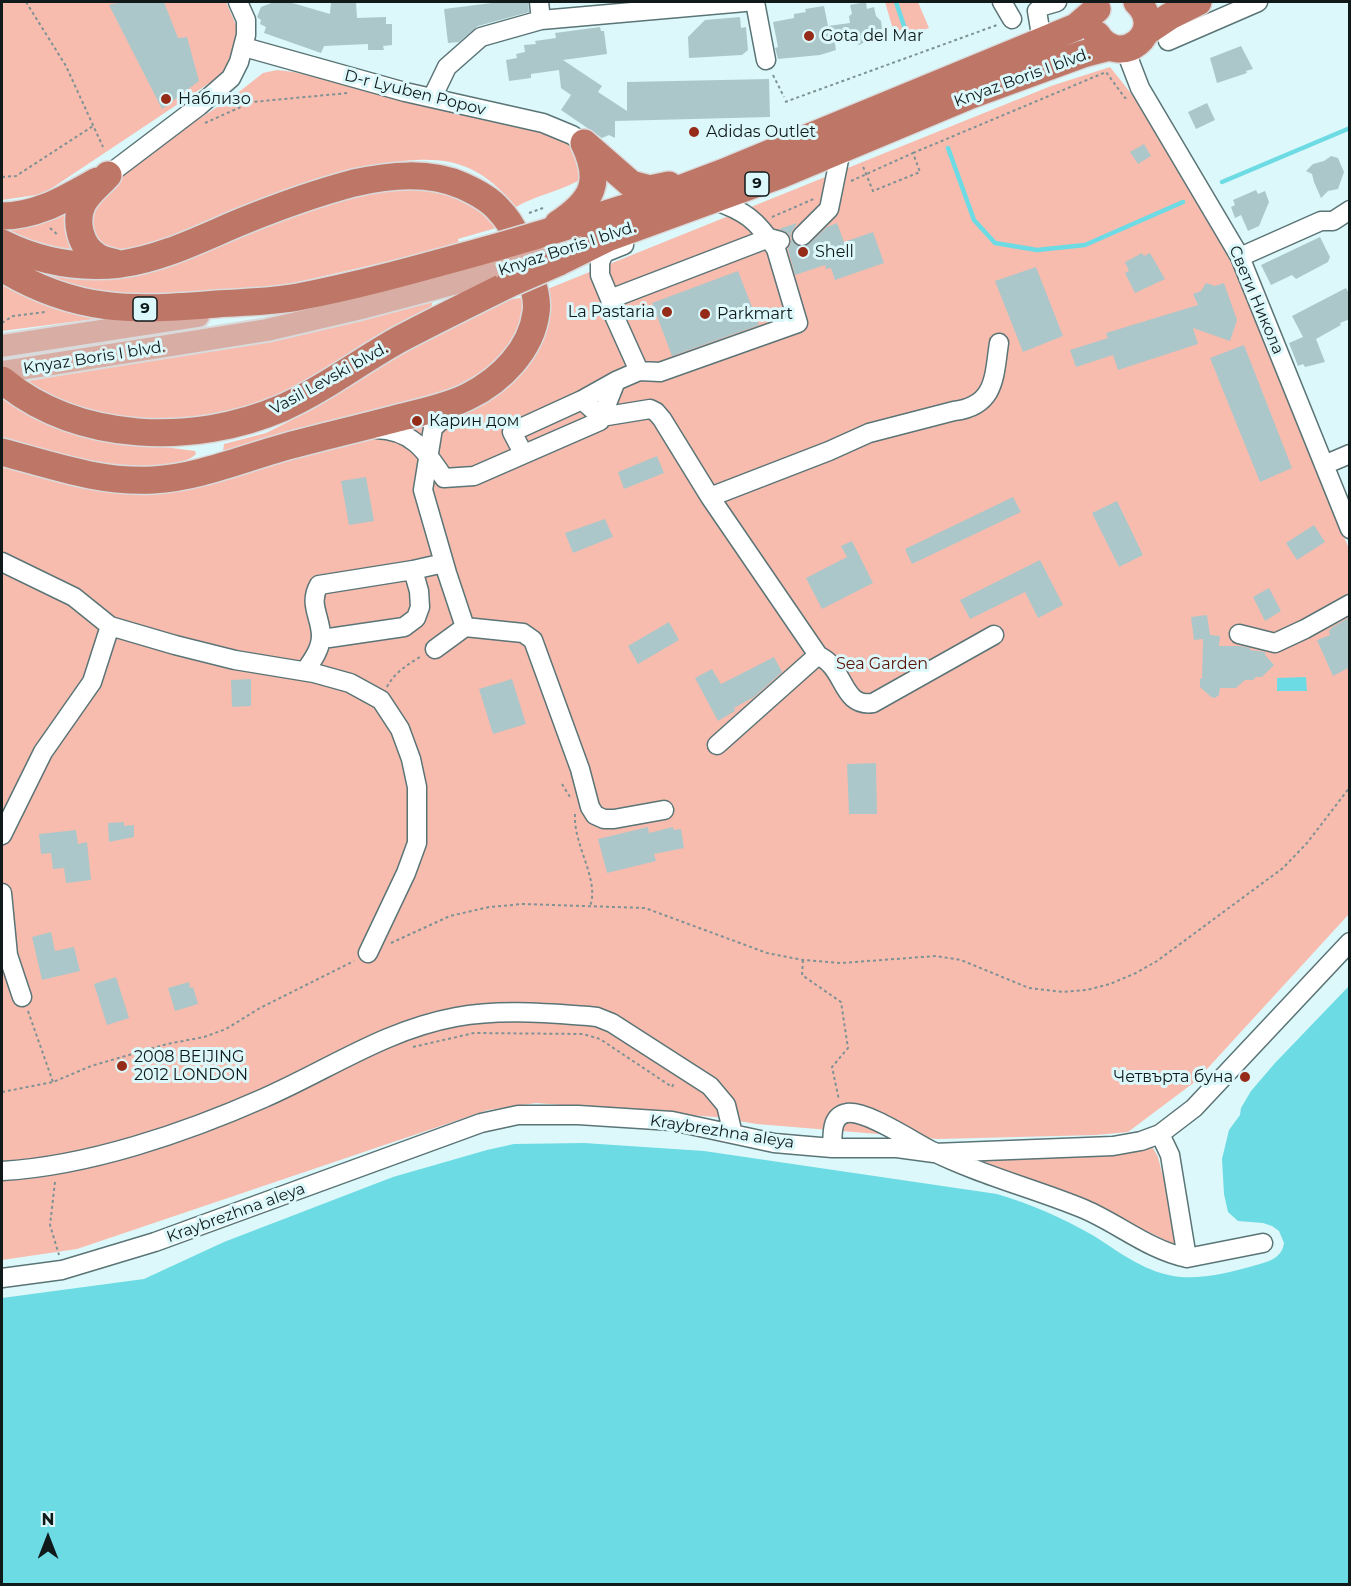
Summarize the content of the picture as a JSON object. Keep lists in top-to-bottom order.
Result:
{
  "streets": {
    "highway": ["Knyaz Boris I blvd.", "9", "Vasil Levski blvd."],
    "street": ["D-r Lyuben Popov", "Свети Никола", "Kraybrezhna aleya"]
  },
  "crossings": [
    ["Knyaz Boris I blvd.", "9"],
    ["Knyaz Boris I blvd.", "Свети Никола"],
    ["Knyaz Boris I blvd.", "Vasil Levski blvd."],
    ["9", "Свети Никола"]
  ],
  "parks": ["Sea Garden"],
  "places": [
    "Gota del Mar",
    "Наблизо",
    "Adidas Outlet",
    "Shell",
    "La Pastaria",
    "Parkmart",
    "Карин дом",
    "2008 BEIJING 2012 LONDON",
    "Четвърта буна"
  ],
  "north": "top"
}
